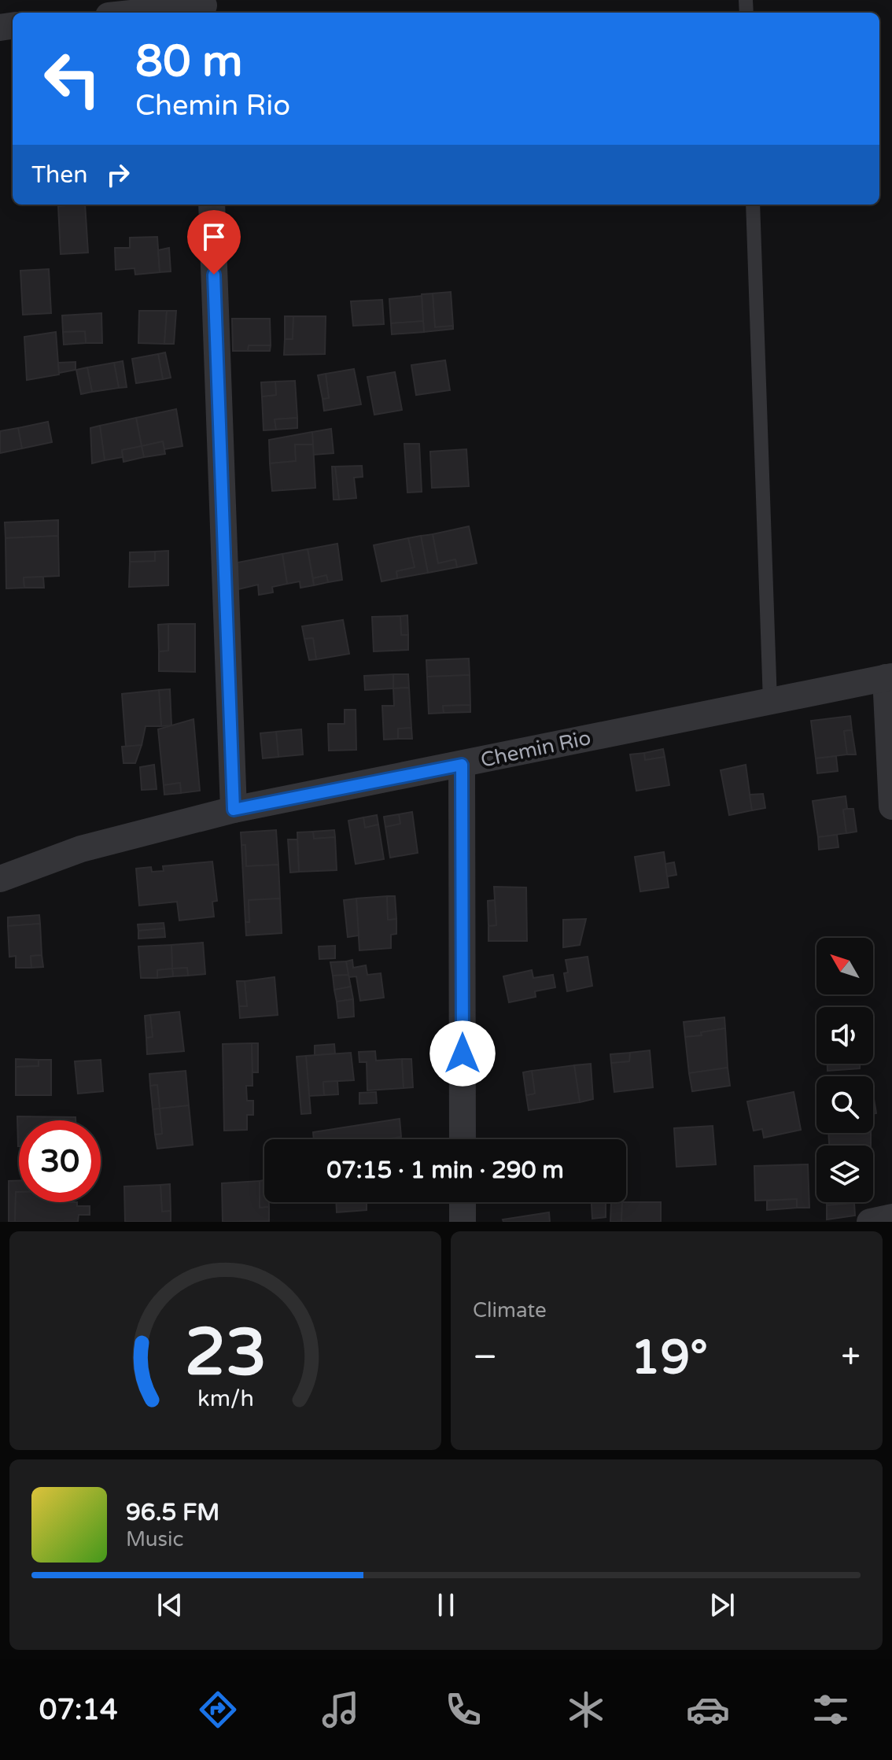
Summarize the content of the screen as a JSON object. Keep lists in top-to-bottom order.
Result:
{
  "streets": {
    "street": ["Chemin Rio"]
  },
  "north": "top left",
  "page": {
    "turn": ["80 m", "Chemin Rio"],
    "then": "Then",
    "limit": "30",
    "trip": "07:15 · 1 min · 290 m",
    "tile": "Climate",
    "heat": ["−", "19°", "+"],
    "song": ["96.5 FM", "Music"],
    "tabs": "07:14",
    "gauge": ["23", "km/h"]
  }
}
